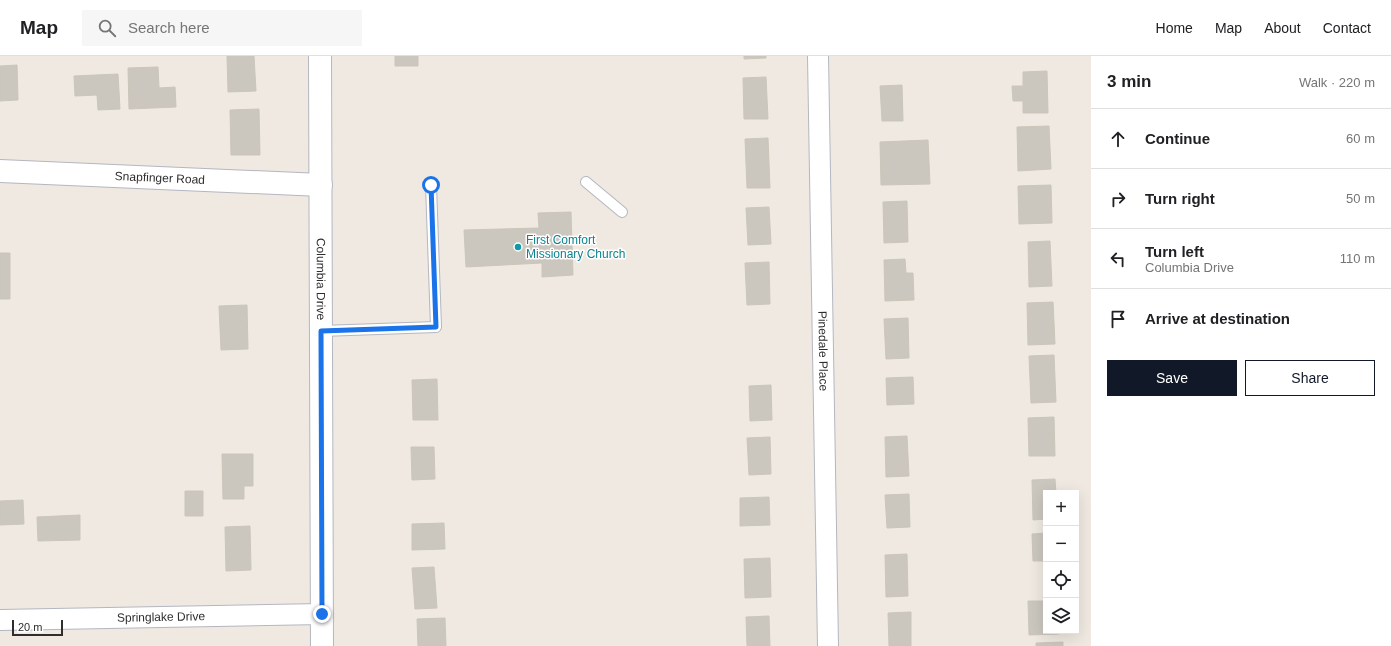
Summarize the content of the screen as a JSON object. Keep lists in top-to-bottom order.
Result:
{
  "streets": {
    "main road": ["Snapfinger Road", "Columbia Drive"],
    "street": ["Pinedale Place", "Springlake Drive"]
  },
  "crossings": [
    ["Snapfinger Road", "Columbia Drive"],
    ["Columbia Drive", "Springlake Drive"]
  ],
  "places": ["First Comfort Missionary Church"],
  "scale_bar": "20 m",
  "page": {
    "header": "Map",
    "search": "Search here",
    "nav": [
      "Home",
      "Map",
      "About",
      "Contact"
    ],
    "heading": ["3 min", "Walk · 220 m"],
    "list": [
      ["Continue", "60 m"],
      ["Turn right", "50 m"],
      ["Turn left", "Columbia Drive", "110 m"],
      "Arrive at destination"
    ],
    "buttons": ["Save", "Share"],
    "map_buttons": ["+", "−"],
    "scale": "20 m"
  }
}
